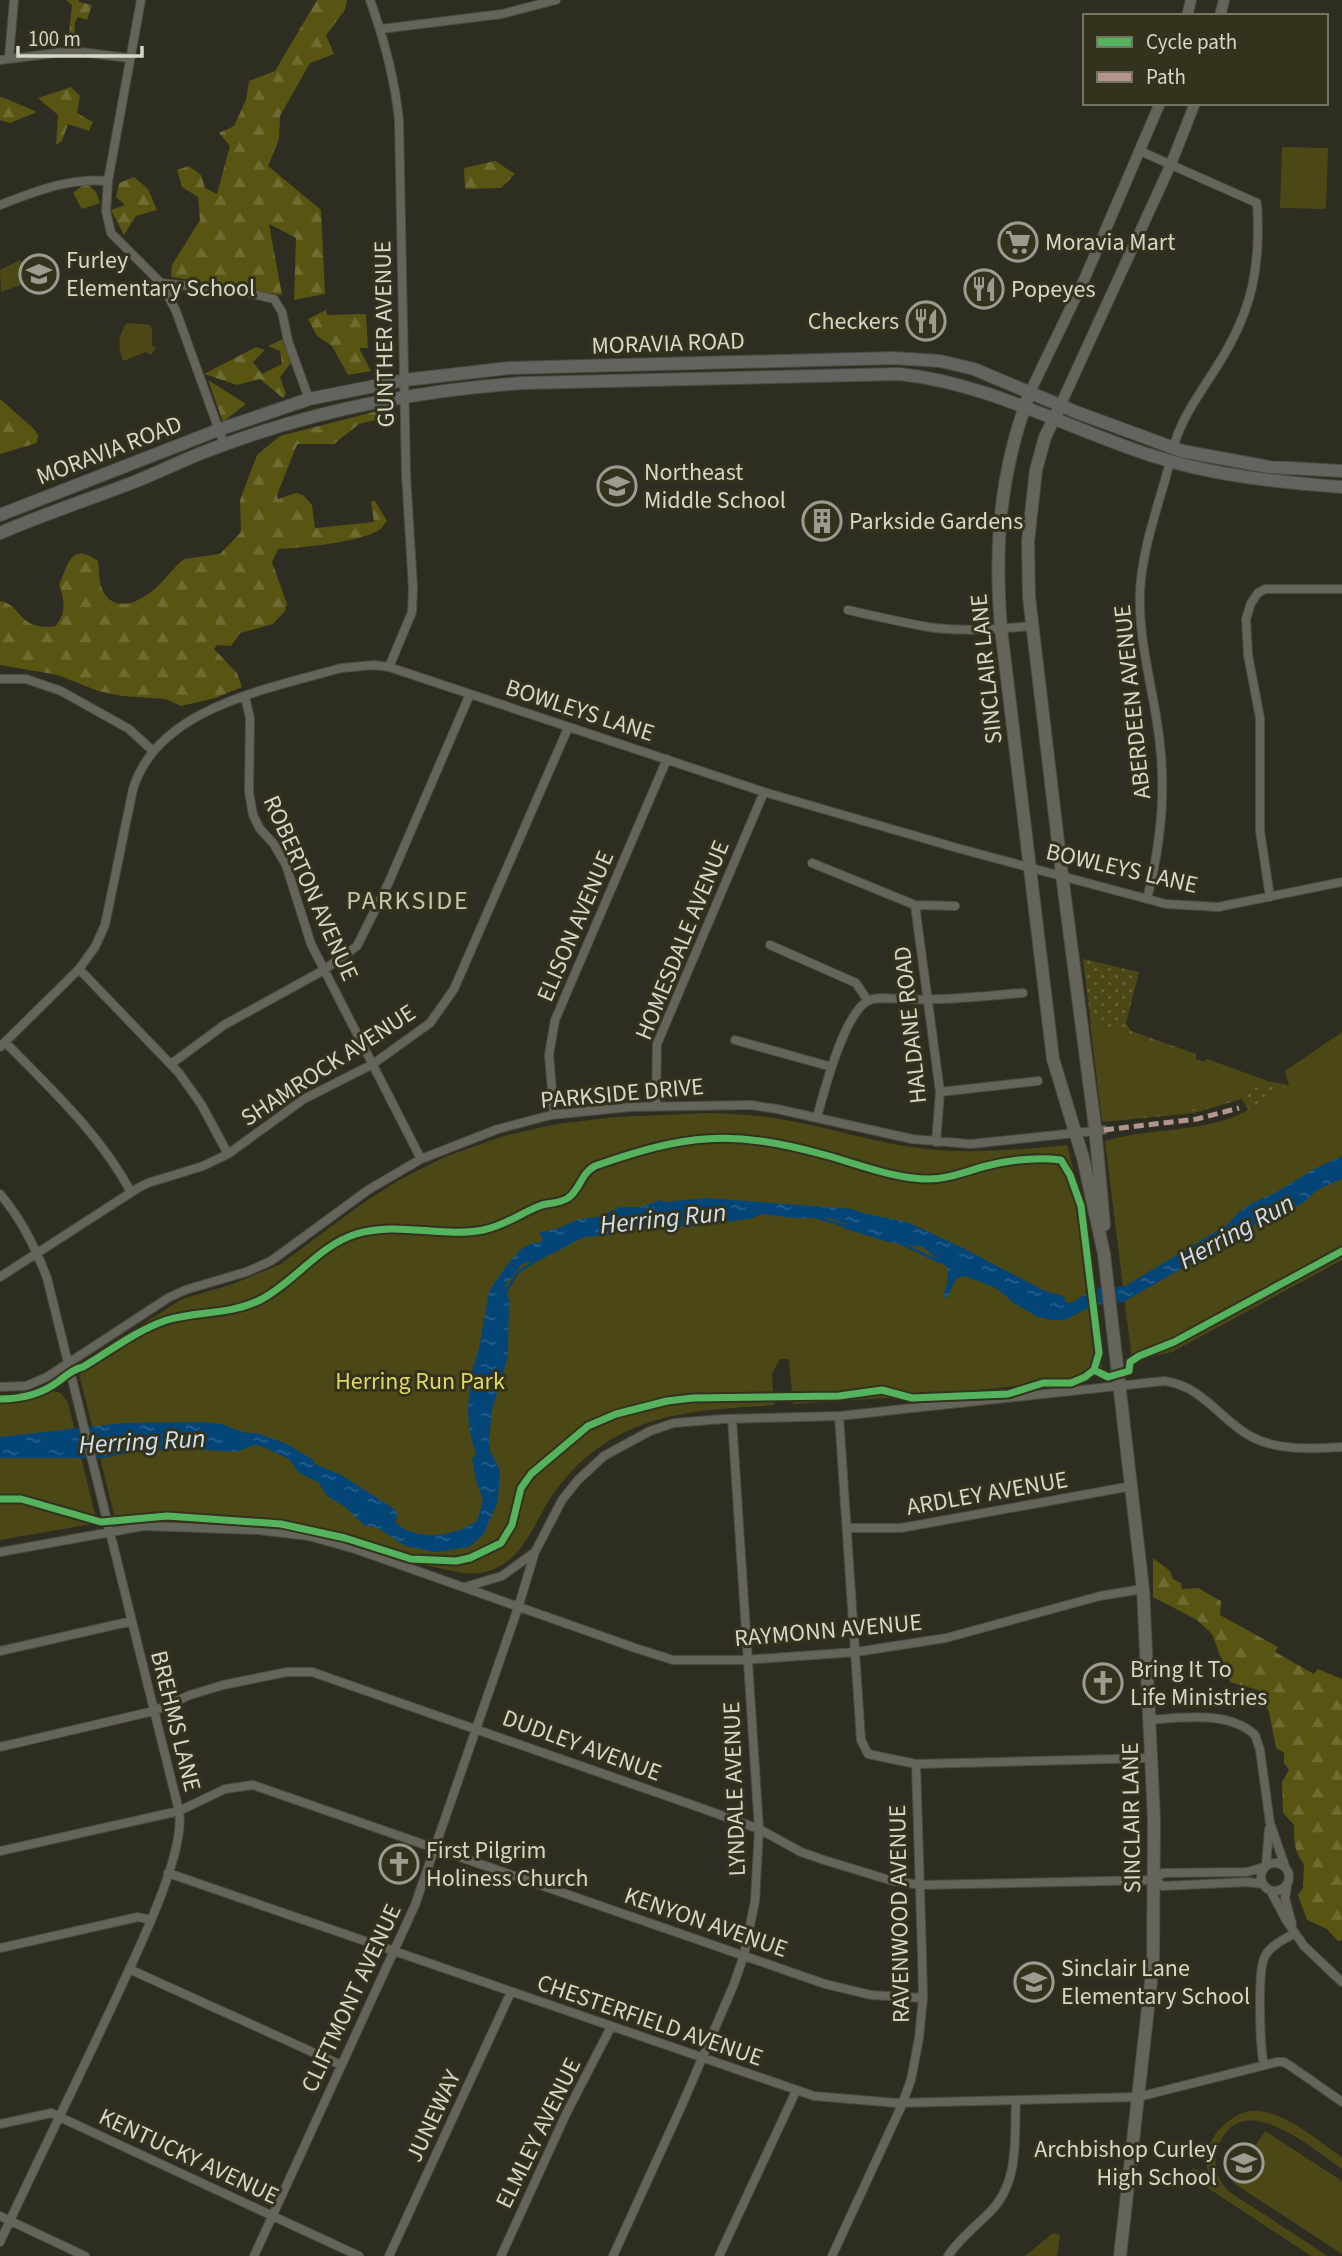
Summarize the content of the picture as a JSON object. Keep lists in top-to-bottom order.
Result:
{
  "streets": {
    "main road": ["MORAVIA ROAD", "SINCLAIR LANE"],
    "street": [
      "GUNTHER AVENUE",
      "ABERDEEN AVENUE",
      "BOWLEYS LANE",
      "ROBERTON AVENUE",
      "ELISON AVENUE",
      "HOMESDALE AVENUE",
      "HALDANE ROAD",
      "SHAMROCK AVENUE",
      "PARKSIDE DRIVE",
      "ARDLEY AVENUE",
      "RAYMONN AVENUE",
      "BREHMS LANE",
      "DUDLEY AVENUE",
      "LYNDALE AVENUE",
      "RAVENWOOD AVENUE",
      "KENYON AVENUE",
      "CLIFTMONT AVENUE",
      "CHESTERFIELD AVENUE",
      "JUNEWAY",
      "ELMLEY AVENUE",
      "KENTUCKY AVENUE"
    ]
  },
  "crossings": [
    ["GUNTHER AVENUE", "MORAVIA ROAD"],
    ["GUNTHER AVENUE", "BOWLEYS LANE"],
    ["MORAVIA ROAD", "SINCLAIR LANE"],
    ["MORAVIA ROAD", "ABERDEEN AVENUE"],
    ["SINCLAIR LANE", "ABERDEEN AVENUE"],
    ["SINCLAIR LANE", "BOWLEYS LANE"],
    ["SINCLAIR LANE", "PARKSIDE DRIVE"],
    ["SINCLAIR LANE", "ARDLEY AVENUE"],
    ["SINCLAIR LANE", "RAYMONN AVENUE"],
    ["SINCLAIR LANE", "DUDLEY AVENUE"],
    ["SINCLAIR LANE", "CLIFTMONT AVENUE"],
    ["SINCLAIR LANE", "CHESTERFIELD AVENUE"],
    ["ABERDEEN AVENUE", "BOWLEYS LANE"],
    ["BOWLEYS LANE", "ROBERTON AVENUE"],
    ["BOWLEYS LANE", "ELISON AVENUE"],
    ["BOWLEYS LANE", "HOMESDALE AVENUE"],
    ["BOWLEYS LANE", "SHAMROCK AVENUE"],
    ["ROBERTON AVENUE", "SHAMROCK AVENUE"],
    ["ROBERTON AVENUE", "PARKSIDE DRIVE"],
    ["ELISON AVENUE", "PARKSIDE DRIVE"],
    ["HOMESDALE AVENUE", "PARKSIDE DRIVE"],
    ["HALDANE ROAD", "PARKSIDE DRIVE"],
    ["SHAMROCK AVENUE", "BREHMS LANE"],
    ["PARKSIDE DRIVE", "BREHMS LANE"],
    ["RAYMONN AVENUE", "BREHMS LANE"],
    ["RAYMONN AVENUE", "LYNDALE AVENUE"],
    ["RAYMONN AVENUE", "CLIFTMONT AVENUE"],
    ["BREHMS LANE", "DUDLEY AVENUE"],
    ["BREHMS LANE", "KENYON AVENUE"],
    ["BREHMS LANE", "CHESTERFIELD AVENUE"],
    ["BREHMS LANE", "KENTUCKY AVENUE"],
    ["DUDLEY AVENUE", "LYNDALE AVENUE"],
    ["DUDLEY AVENUE", "RAVENWOOD AVENUE"],
    ["DUDLEY AVENUE", "CLIFTMONT AVENUE"],
    ["LYNDALE AVENUE", "KENYON AVENUE"],
    ["LYNDALE AVENUE", "CLIFTMONT AVENUE"],
    ["LYNDALE AVENUE", "CHESTERFIELD AVENUE"],
    ["RAVENWOOD AVENUE", "KENYON AVENUE"],
    ["RAVENWOOD AVENUE", "CHESTERFIELD AVENUE"],
    ["KENYON AVENUE", "CLIFTMONT AVENUE"],
    ["CLIFTMONT AVENUE", "CHESTERFIELD AVENUE"],
    ["CLIFTMONT AVENUE", "KENTUCKY AVENUE"],
    ["CHESTERFIELD AVENUE", "JUNEWAY"],
    ["CHESTERFIELD AVENUE", "ELMLEY AVENUE"]
  ],
  "districts": ["PARKSIDE"],
  "water": ["Herring Run"],
  "parks": ["Herring Run Park"],
  "places": {
    "supermarket": ["Moravia Mart"],
    "school or university": [
      "Furley Elementary School",
      "Northeast Middle School",
      "Sinclair Lane Elementary School",
      "Archbishop Curley High School"
    ],
    "restaurant": ["Popeyes", "Checkers"],
    "building": ["Parkside Gardens"],
    "church": ["Bring It To Life Ministries", "First Pilgrim Holiness Church"]
  },
  "legend": ["Cycle path", "Path"],
  "scale_bar": "100 m"
}
